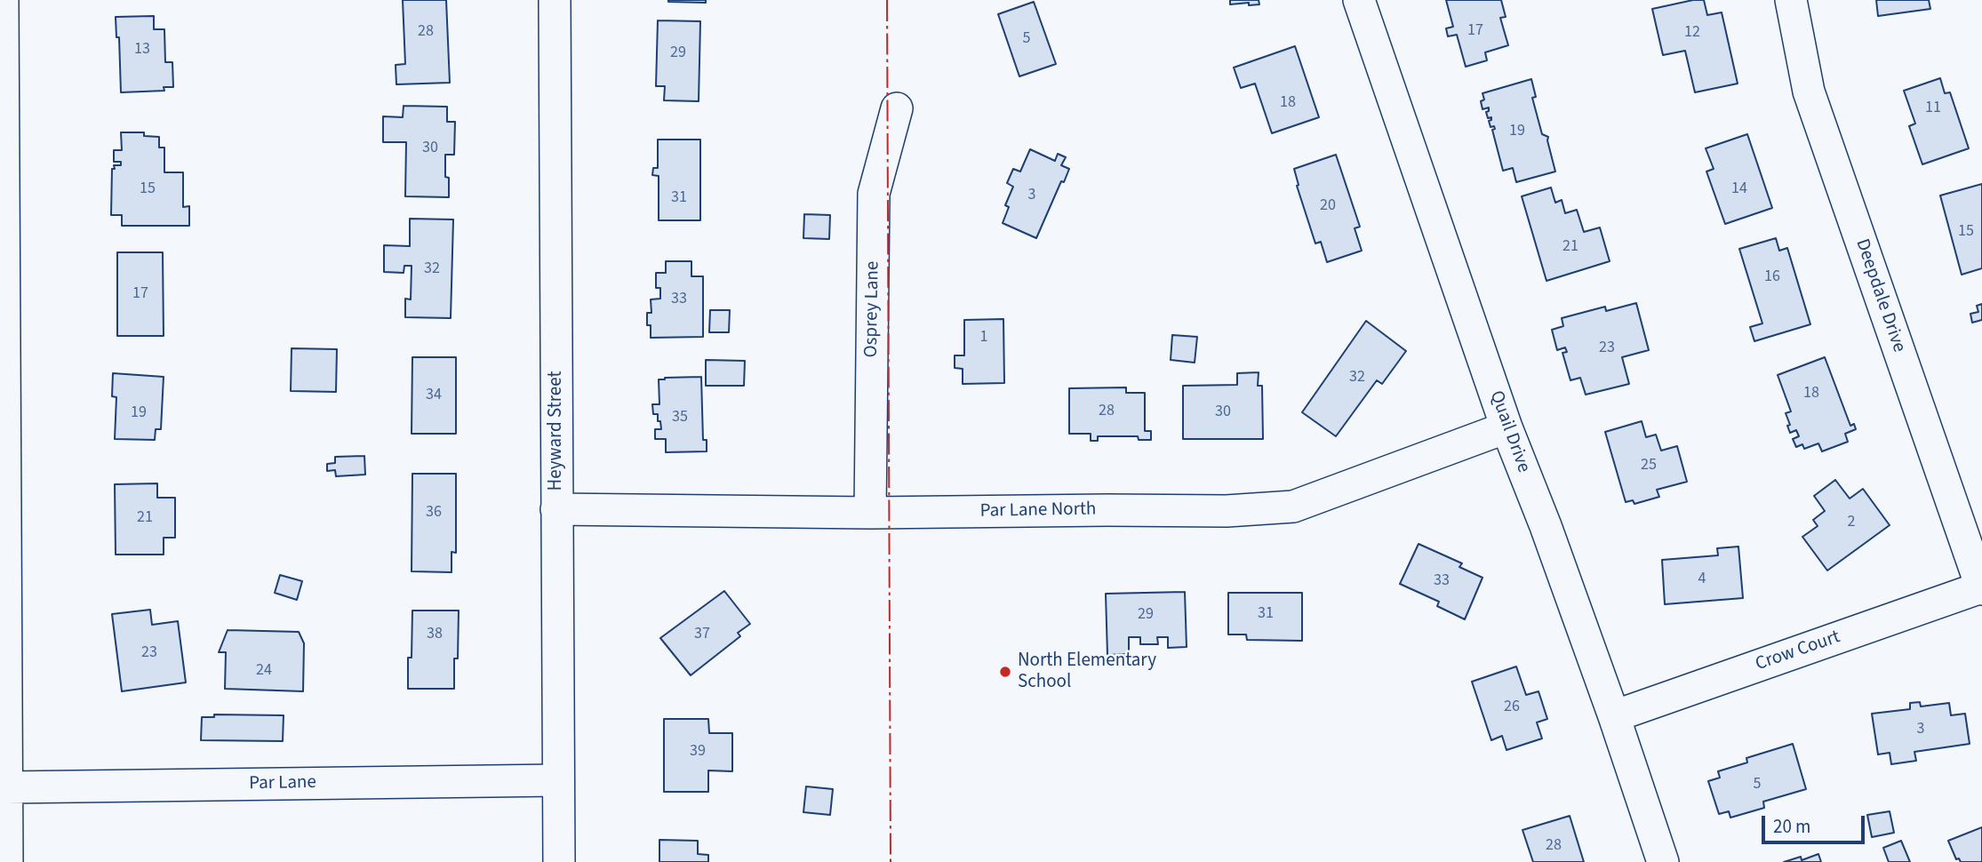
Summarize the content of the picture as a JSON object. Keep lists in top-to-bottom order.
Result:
{
  "streets": {
    "street": [
      "Deepdale Drive",
      "Osprey Lane",
      "Heyward Street",
      "Quail Drive",
      "Par Lane North",
      "Crow Court",
      "Par Lane"
    ]
  },
  "crossings": [
    ["Deepdale Drive", "Crow Court"],
    ["Osprey Lane", "Par Lane North"],
    ["Heyward Street", "Par Lane North"],
    ["Heyward Street", "Par Lane"],
    ["Quail Drive", "Par Lane North"],
    ["Quail Drive", "Crow Court"]
  ],
  "places": ["North Elementary School"],
  "house_numbers": [
    "17",
    "28",
    "12",
    "5",
    "13",
    "29",
    "18",
    "11",
    "19",
    "30",
    "15",
    "14",
    "3",
    "31",
    "20",
    "15",
    "21",
    "32",
    "16",
    "17",
    "33",
    "1",
    "23",
    "32",
    "18",
    "34",
    "28",
    "30",
    "19",
    "35",
    "25",
    "36",
    "21",
    "2",
    "4",
    "33",
    "31",
    "29",
    "38",
    "37",
    "23",
    "24",
    "26",
    "3",
    "39",
    "5",
    "28"
  ],
  "scale_bar": "20 m"
}
